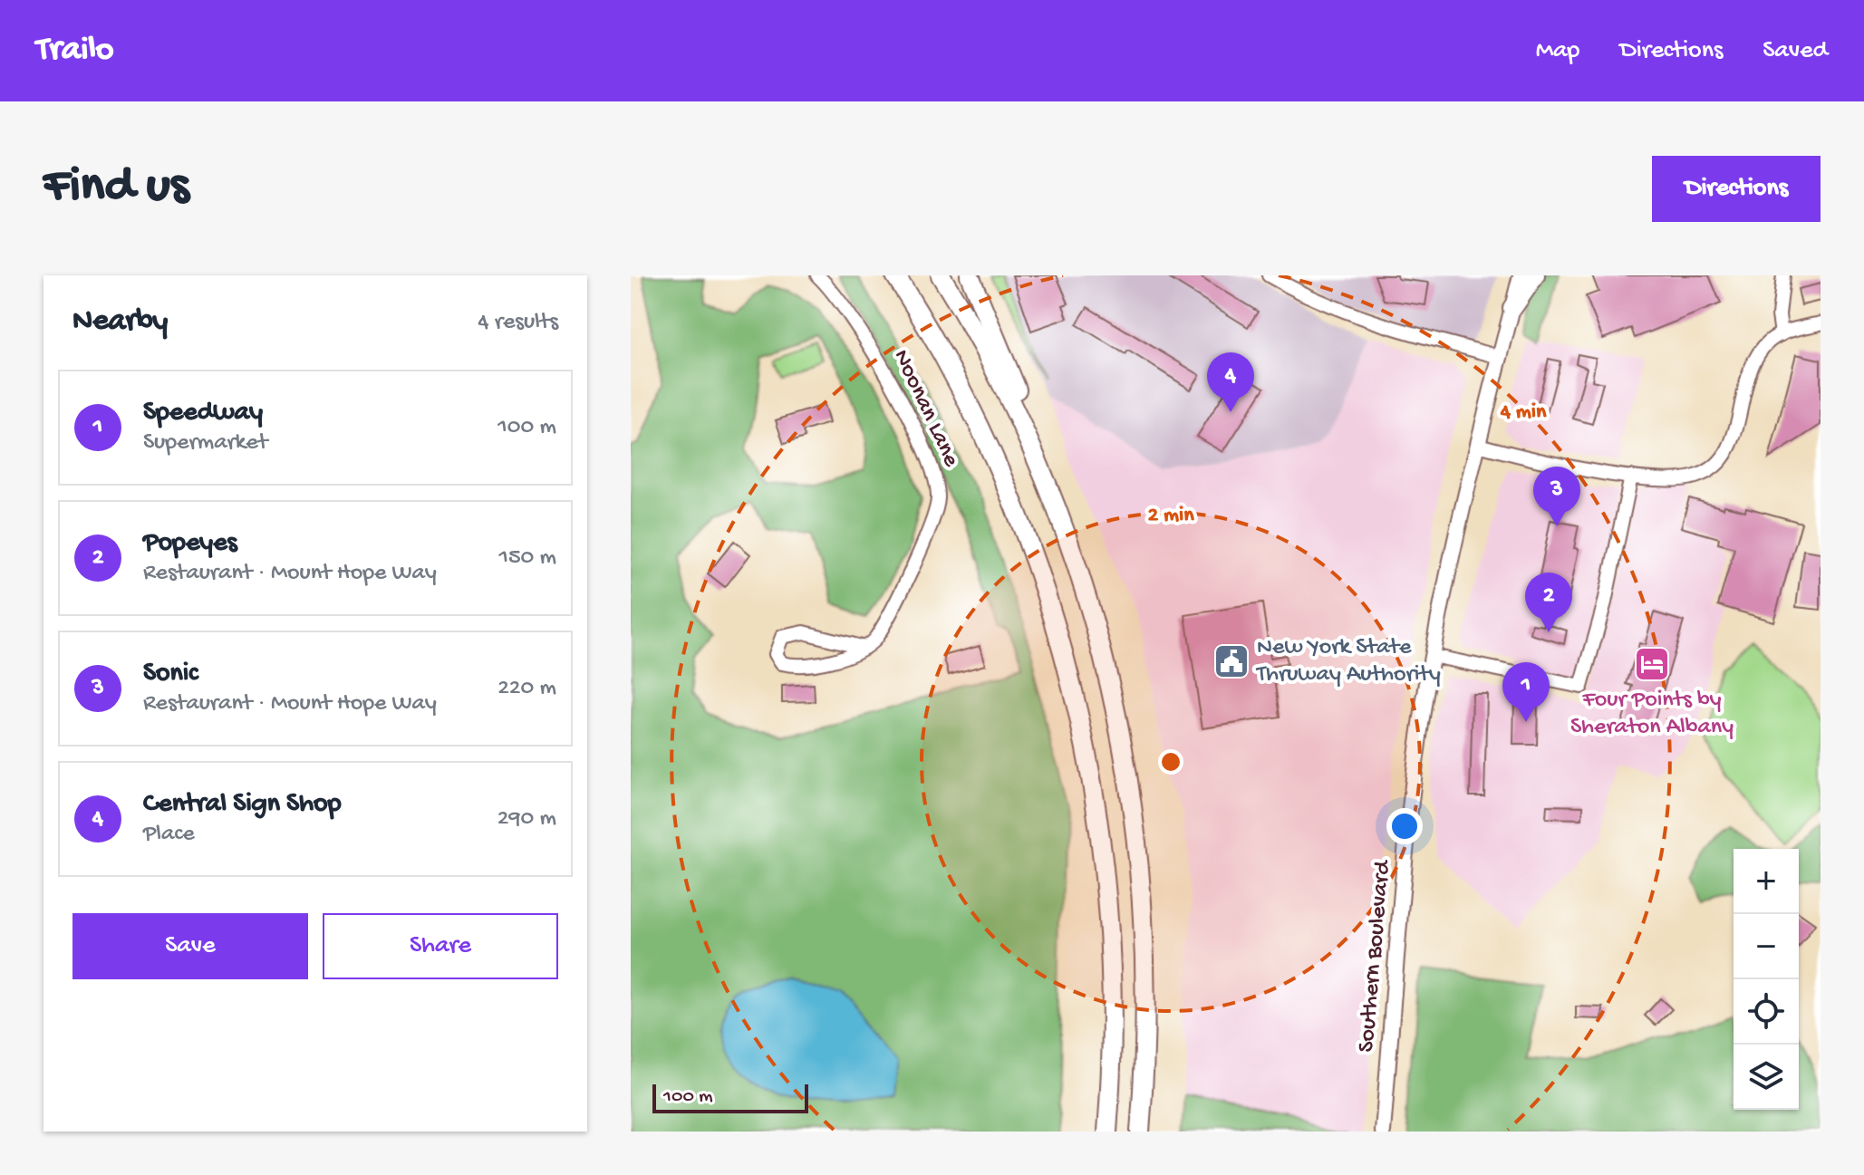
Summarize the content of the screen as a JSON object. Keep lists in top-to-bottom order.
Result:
{
  "streets": {
    "main road": ["Southern Boulevard"],
    "street": ["Noonan Lane"]
  },
  "places": {
    "public building": ["New York State Thruway Authority"],
    "hotel": ["Four Points by Sheraton Albany"]
  },
  "scale_bar": "100 m",
  "page": {
    "header": "Trailo",
    "nav": ["Map", "Directions", "Saved"],
    "buttons": [
      "Directions",
      ["Save", "Share"]
    ],
    "title": "Find us",
    "heading": ["Nearby", "4 results"],
    "pins": [
      "4",
      "3",
      "2",
      "1"
    ],
    "list": [
      {
        "mark": "1",
        "name": "Speedway",
        "note": "Supermarket",
        "value": "100 m"
      },
      {
        "mark": "2",
        "name": "Popeyes",
        "note": "Restaurant · Mount Hope Way",
        "value": "150 m"
      },
      {
        "mark": "3",
        "name": "Sonic",
        "note": "Restaurant · Mount Hope Way",
        "value": "220 m"
      },
      {
        "mark": "4",
        "name": "Central Sign Shop",
        "note": "Place",
        "value": "290 m"
      }
    ],
    "map_buttons": ["+", "−"],
    "scale": "100 m"
  },
  "rings": ["4 min", "2 min"]
}
